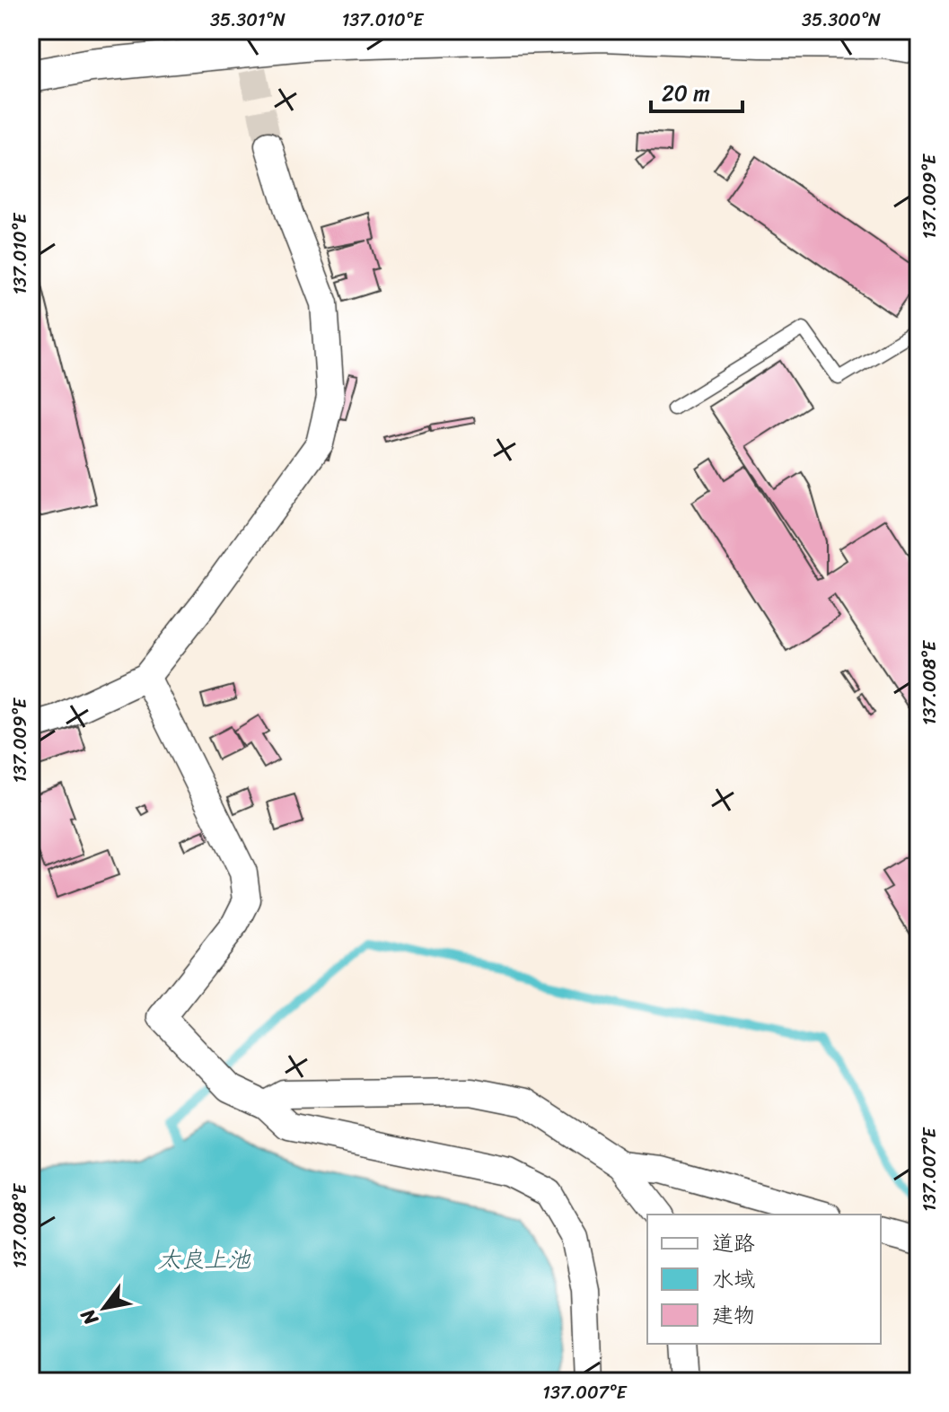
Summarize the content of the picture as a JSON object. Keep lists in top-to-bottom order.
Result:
{
  "water": ["太良上池"],
  "legend": ["道路", "水域", "建物"],
  "scale_bar": "20 m",
  "north": "bottom left",
  "coordinates": [
    "35.301°N",
    "137.010°E",
    "35.300°N",
    "137.009°E",
    "137.008°E",
    "137.007°E"
  ]
}
